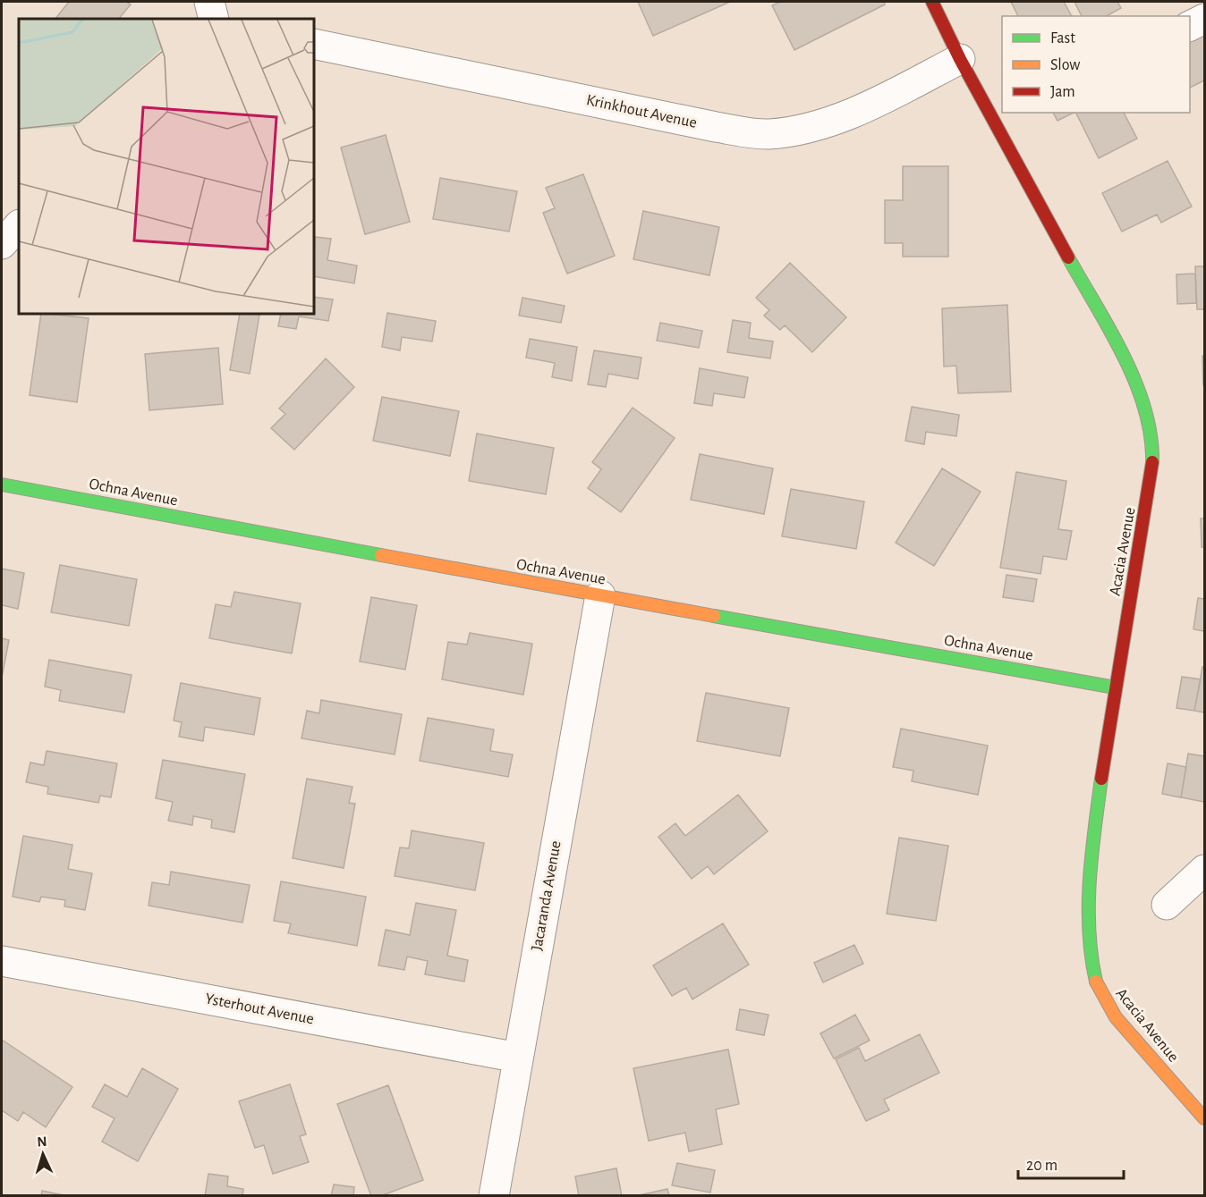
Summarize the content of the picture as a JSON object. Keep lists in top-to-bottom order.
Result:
{
  "streets": {
    "street": [
      "Krinkhout Avenue",
      "Ochna Avenue",
      "Acacia Avenue",
      "Jacaranda Avenue",
      "Ysterhout Avenue"
    ]
  },
  "crossings": [
    ["Krinkhout Avenue", "Acacia Avenue"],
    ["Ochna Avenue", "Acacia Avenue"],
    ["Ochna Avenue", "Jacaranda Avenue"],
    ["Jacaranda Avenue", "Ysterhout Avenue"]
  ],
  "legend": ["Fast", "Slow", "Jam"],
  "scale_bar": "20 m",
  "north": "top"
}
